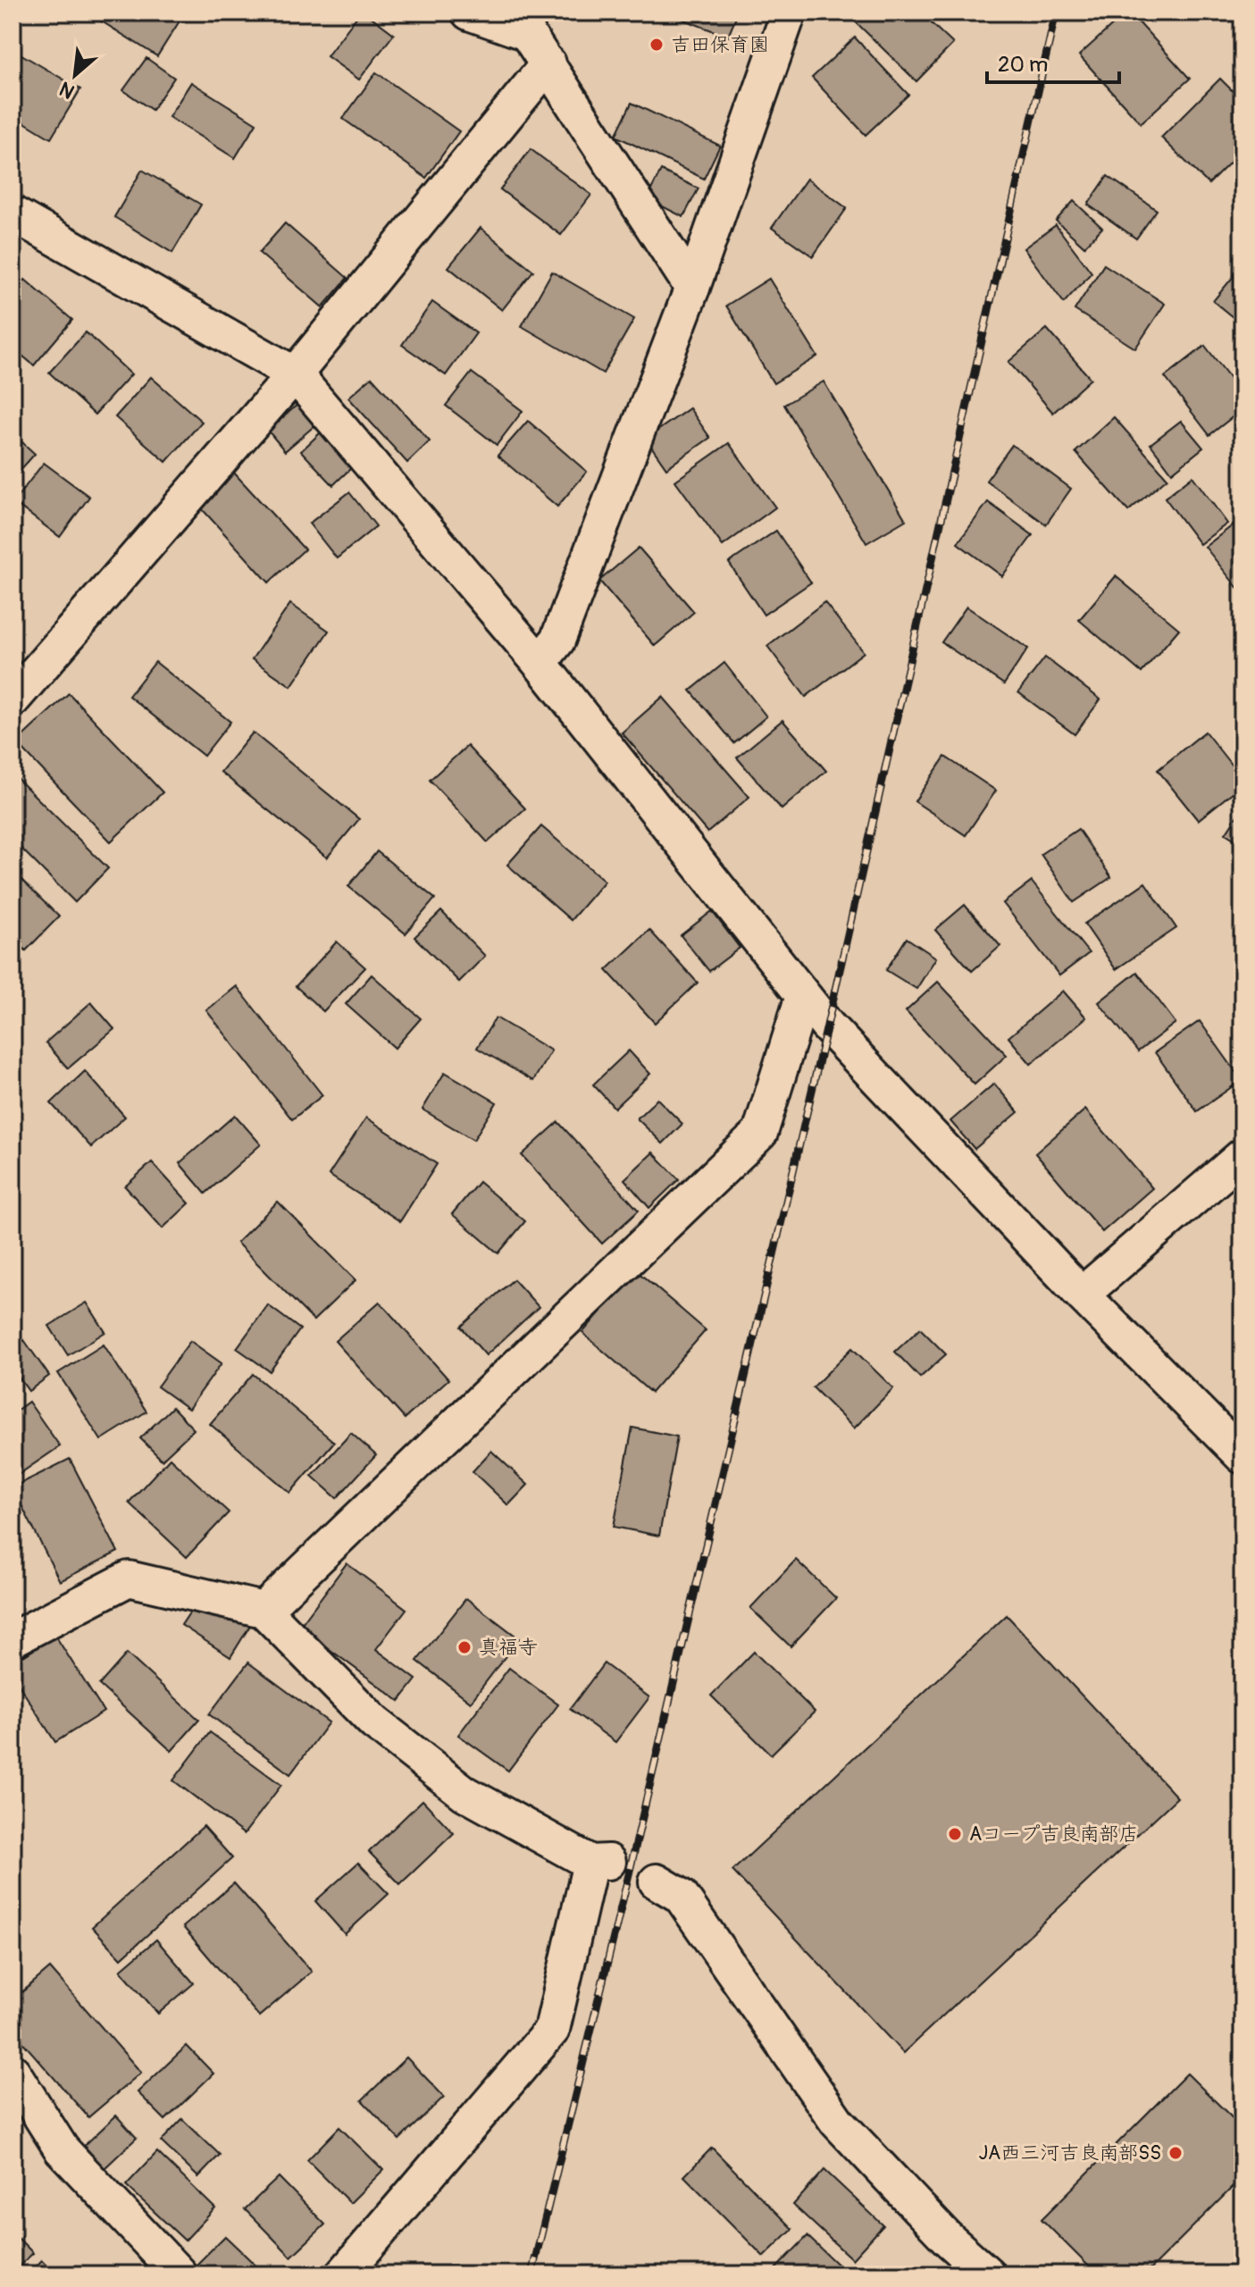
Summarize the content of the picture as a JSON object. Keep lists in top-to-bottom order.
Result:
{
  "places": [
    "吉田保育園",
    "真福寺",
    "Aコープ吉良南部店",
    "JA西三河吉良南部SS"
  ],
  "scale_bar": "20 m",
  "north": "bottom left"
}
